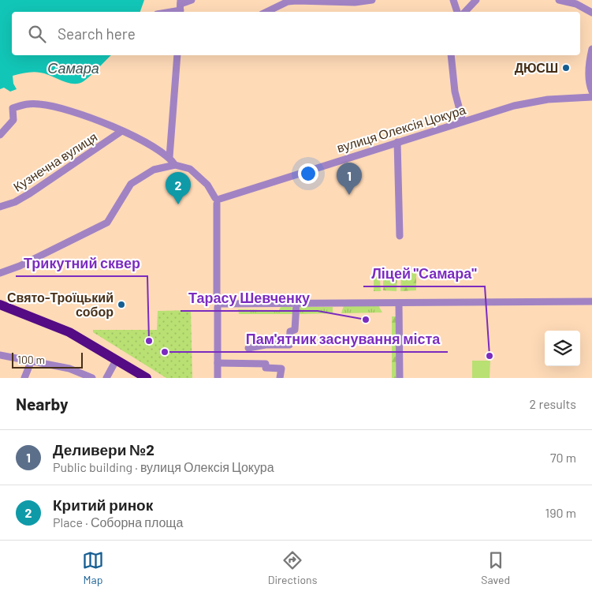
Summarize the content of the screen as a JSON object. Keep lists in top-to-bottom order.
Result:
{
  "streets": {
    "street": ["вулиця Олексія Цокура", "Кузнечна вулиця"]
  },
  "water": ["Самара"],
  "places": [
    "ДЮСШ",
    "Свято-Троїцький собор",
    "Тарасу Шевченку",
    "Трикутний сквер",
    "Пам'ятник заснування міста",
    "Ліцей \"Самара\""
  ],
  "scale_bar": "100 m",
  "page": {
    "search": "Search here",
    "pins": ["1", "2"],
    "scale": "100 m",
    "heading": ["Nearby", "2 results"],
    "list": [
      {
        "mark": "1",
        "name": "Деливери №2",
        "note": "Public building · вулиця Олексія Цокура",
        "value": "70 m"
      },
      {
        "mark": "2",
        "name": "Критий ринок",
        "note": "Place · Соборна площа",
        "value": "190 m"
      }
    ],
    "nav": ["Map", "Directions", "Saved"]
  }
}
